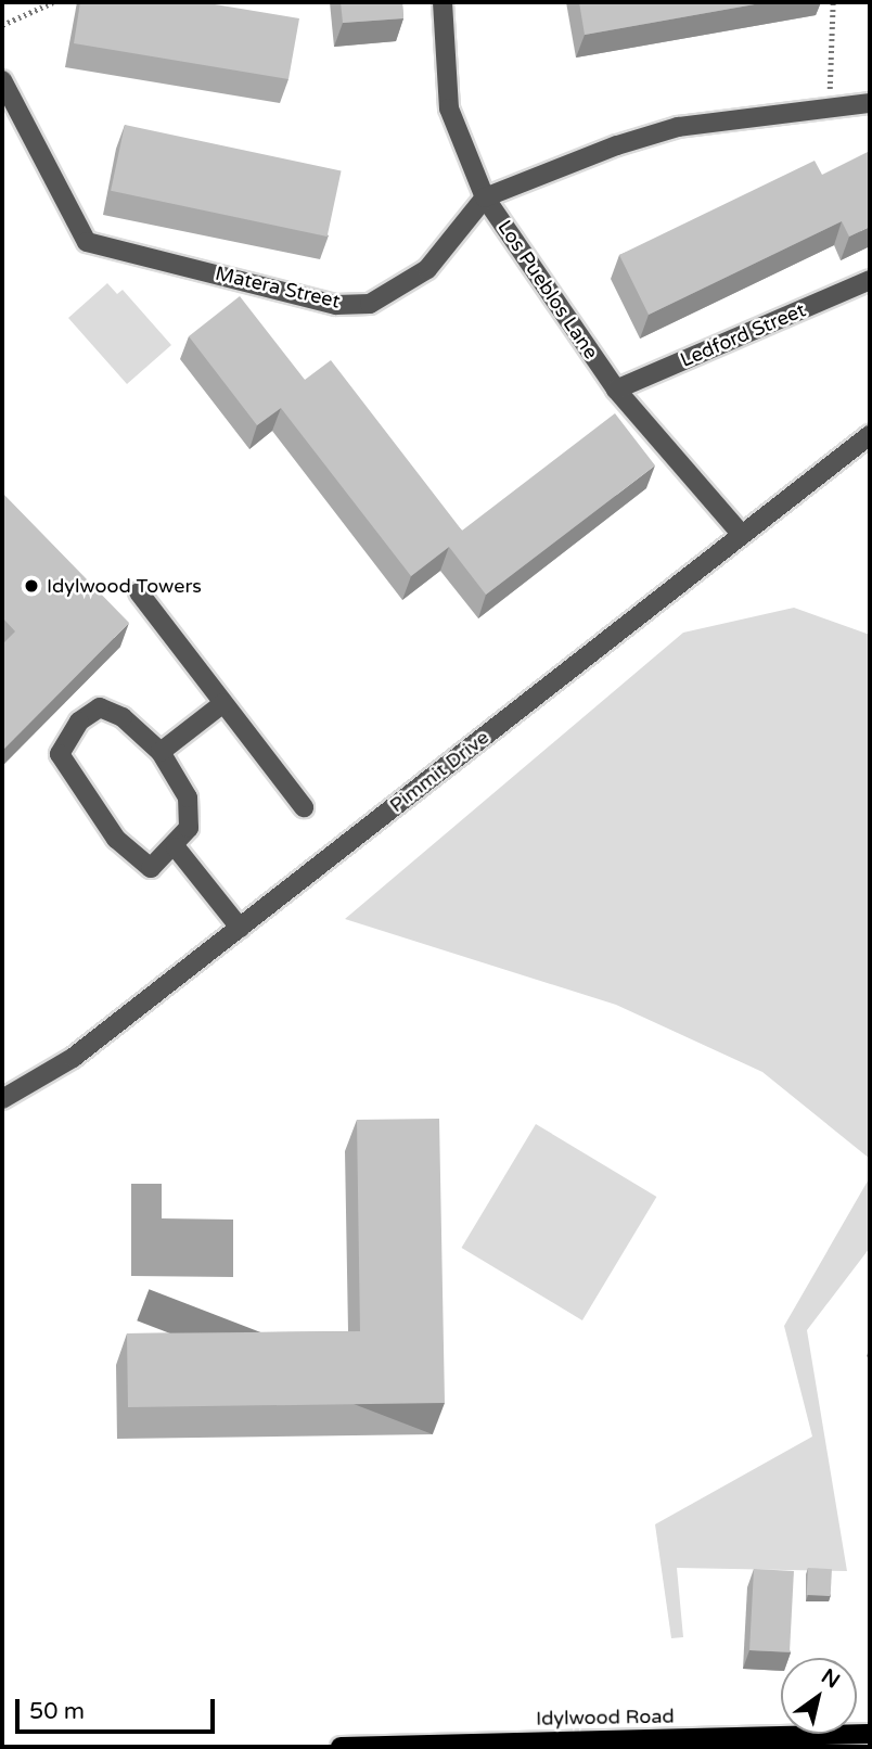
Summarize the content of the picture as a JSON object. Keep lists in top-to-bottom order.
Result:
{
  "streets": {
    "main road": ["Idylwood Road"],
    "street": [
      "Matera Street",
      "Los Pueblos Lane",
      "Ledford Street",
      "Pimmit Drive"
    ]
  },
  "crossings": [
    ["Matera Street", "Los Pueblos Lane"],
    ["Los Pueblos Lane", "Ledford Street"],
    ["Los Pueblos Lane", "Pimmit Drive"]
  ],
  "places": ["Idylwood Towers"],
  "scale_bar": "50 m",
  "north": "top right"
}
